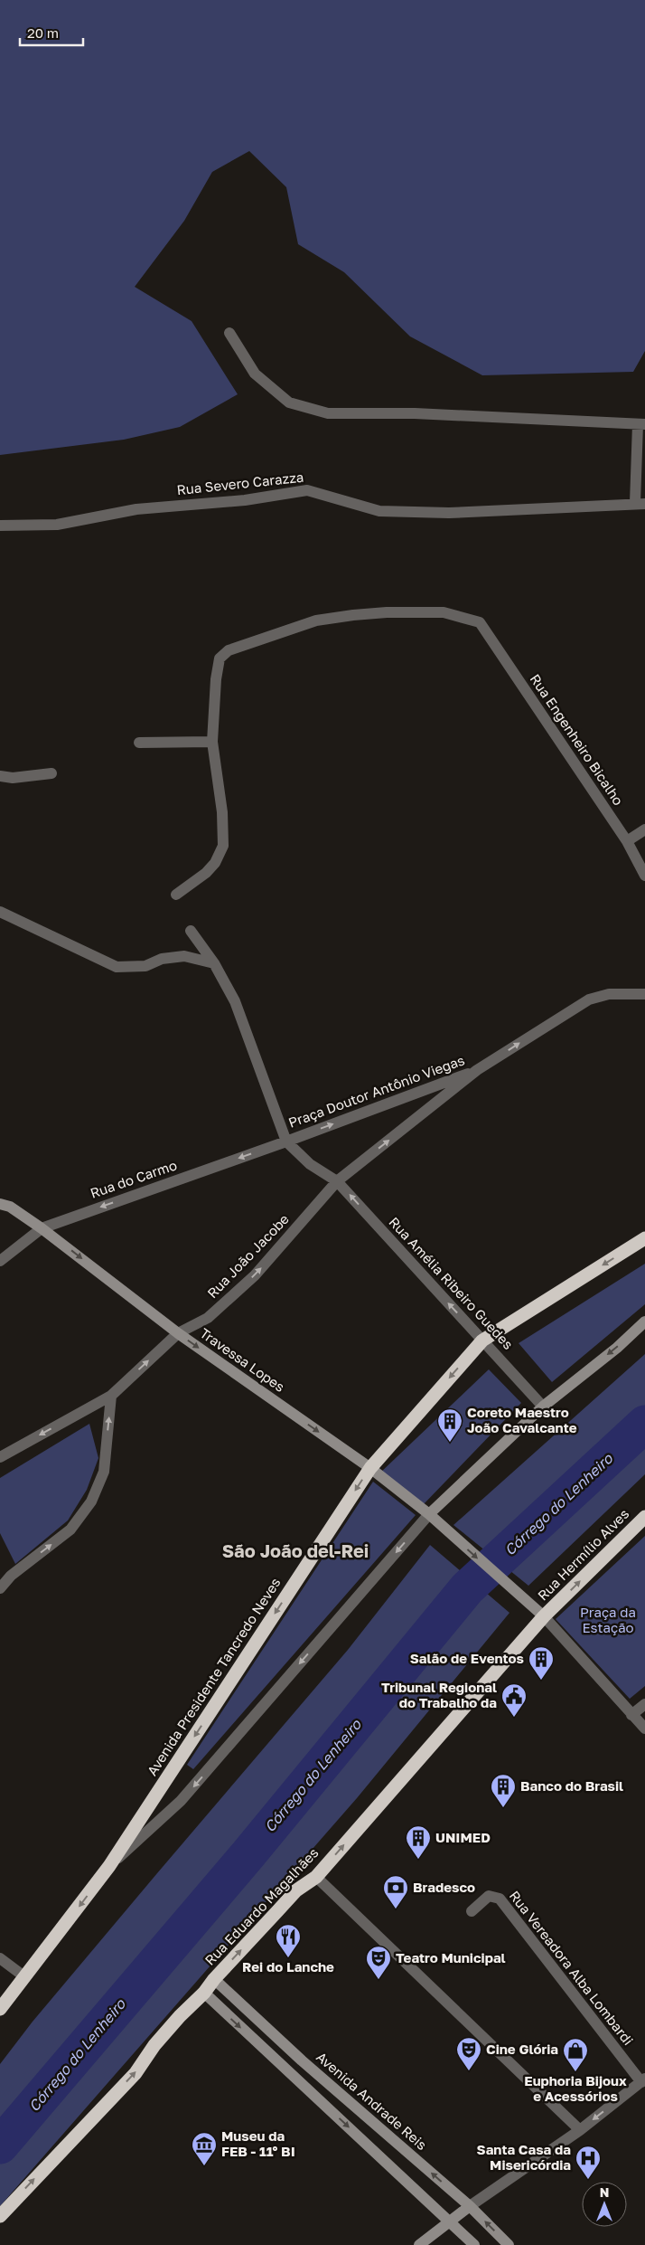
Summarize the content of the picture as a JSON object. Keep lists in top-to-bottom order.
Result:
{
  "streets": {
    "highway": ["Rua Hermílio Alves", "Avenida Presidente Tancredo Neves", "Rua Eduardo Magalhães"],
    "street": [
      "Rua Severo Carazza",
      "Rua Engenheiro Bicalho",
      "Praça Doutor Antônio Viegas",
      "Rua do Carmo",
      "Rua João Jacobe",
      "Rua Amélia Ribeiro Guedes",
      "Travessa Lopes",
      "Rua Vereadora Alba Lombardi",
      "Avenida Andrade Reis"
    ]
  },
  "crossings": [
    ["Praça Doutor Antônio Viegas", "Rua do Carmo"],
    ["Praça Doutor Antônio Viegas", "Rua João Jacobe"],
    ["Praça Doutor Antônio Viegas", "Rua Amélia Ribeiro Guedes"],
    ["Rua do Carmo", "Travessa Lopes"],
    ["Rua João Jacobe", "Rua Amélia Ribeiro Guedes"],
    ["Rua João Jacobe", "Travessa Lopes"],
    ["Rua Amélia Ribeiro Guedes", "Avenida Presidente Tancredo Neves"],
    ["Travessa Lopes", "Rua Hermílio Alves"],
    ["Travessa Lopes", "Avenida Presidente Tancredo Neves"],
    ["Travessa Lopes", "Rua Eduardo Magalhães"],
    ["Rua Hermílio Alves", "Rua Eduardo Magalhães"],
    ["Rua Eduardo Magalhães", "Avenida Andrade Reis"]
  ],
  "one_way": [
    "Praça Doutor Antônio Viegas",
    "Rua do Carmo",
    "Rua Amélia Ribeiro Guedes",
    "Travessa Lopes",
    "Rua Hermílio Alves",
    "Avenida Presidente Tancredo Neves",
    "Rua Eduardo Magalhães"
  ],
  "districts": ["São João del-Rei"],
  "water": ["Córrego do Lenheiro"],
  "parks": ["Praça da Estação"],
  "places": {
    "building": [
      "Coreto Maestro João Cavalcante",
      "Salão de Eventos",
      "Banco do Brasil",
      "UNIMED"
    ],
    "public building": ["Tribunal Regional do Trabalho da"],
    "bank": ["Bradesco"],
    "restaurant": ["Rei do Lanche"],
    "theatre": ["Teatro Municipal", "Cine Glória"],
    "shop": ["Euphoria Bijoux e Acessórios"],
    "museum": ["Museu da FEB - 11° BI"],
    "hospital": ["Santa Casa da Misericórdia"]
  },
  "scale_bar": "20 m",
  "north": "top"
}
